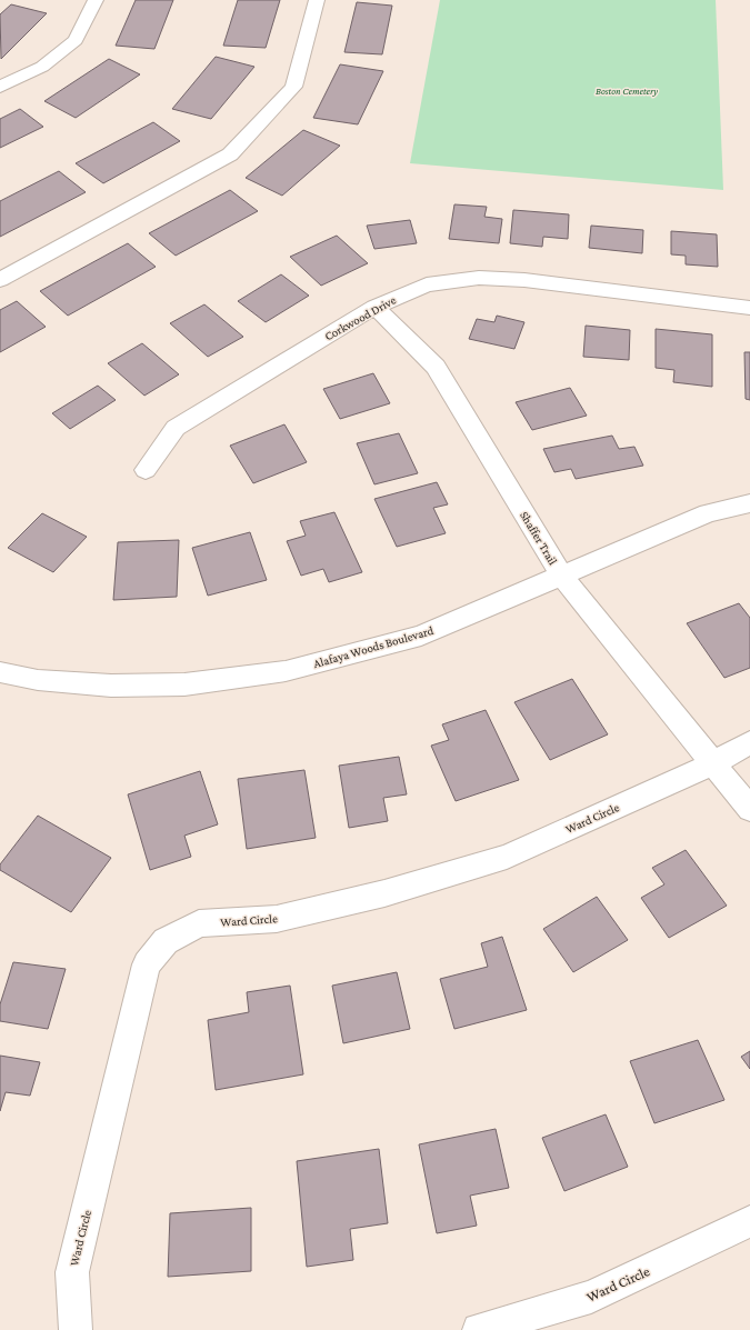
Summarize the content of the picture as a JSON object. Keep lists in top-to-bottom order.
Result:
{
  "streets": {
    "street": [
      "Corkwood Drive",
      "Shaffer Trail",
      "Alafaya Woods Boulevard",
      "Ward Circle"
    ]
  },
  "crossings": [
    ["Corkwood Drive", "Shaffer Trail"],
    ["Shaffer Trail", "Alafaya Woods Boulevard"],
    ["Shaffer Trail", "Ward Circle"]
  ],
  "parks": ["Boston Cemetery"]
}
